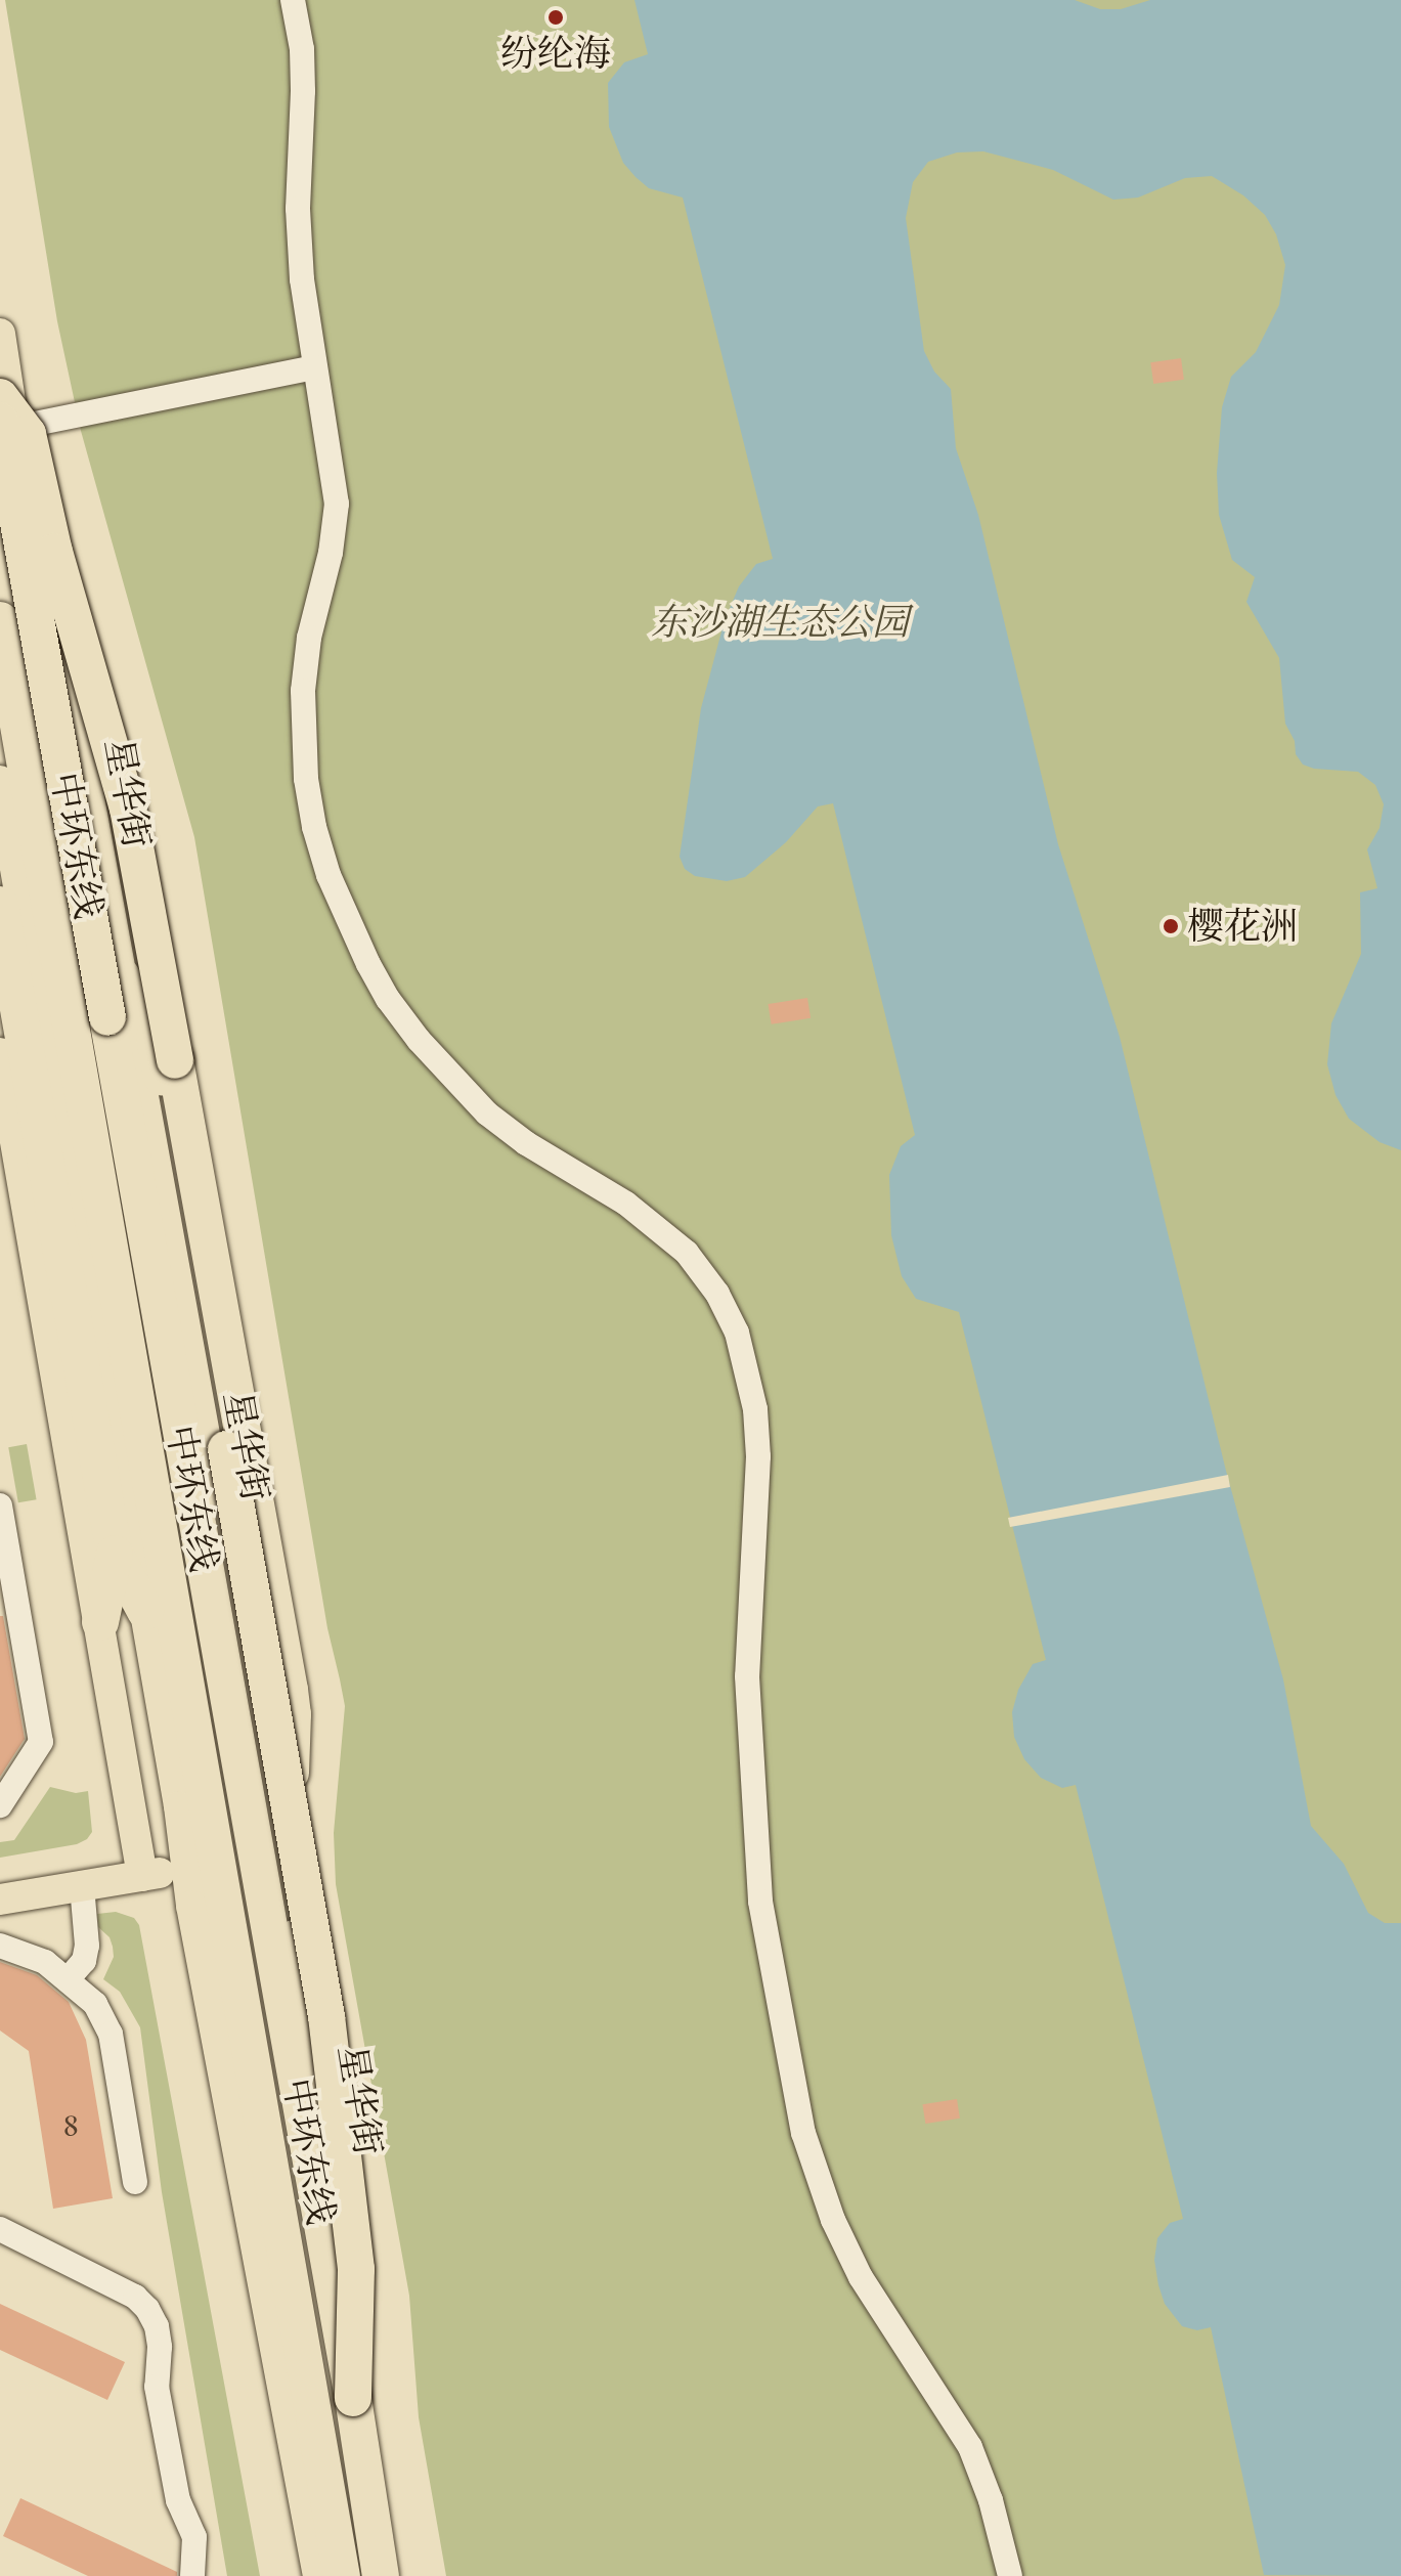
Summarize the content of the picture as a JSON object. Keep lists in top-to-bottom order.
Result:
{
  "streets": {
    "highway": ["中环东线"],
    "main road": ["星华街"]
  },
  "crossings": [
    ["星华街", "中环东线"]
  ],
  "parks": ["东沙湖生态公园"],
  "places": ["纷纶海", "樱花洲"],
  "house_numbers": ["8"]
}
